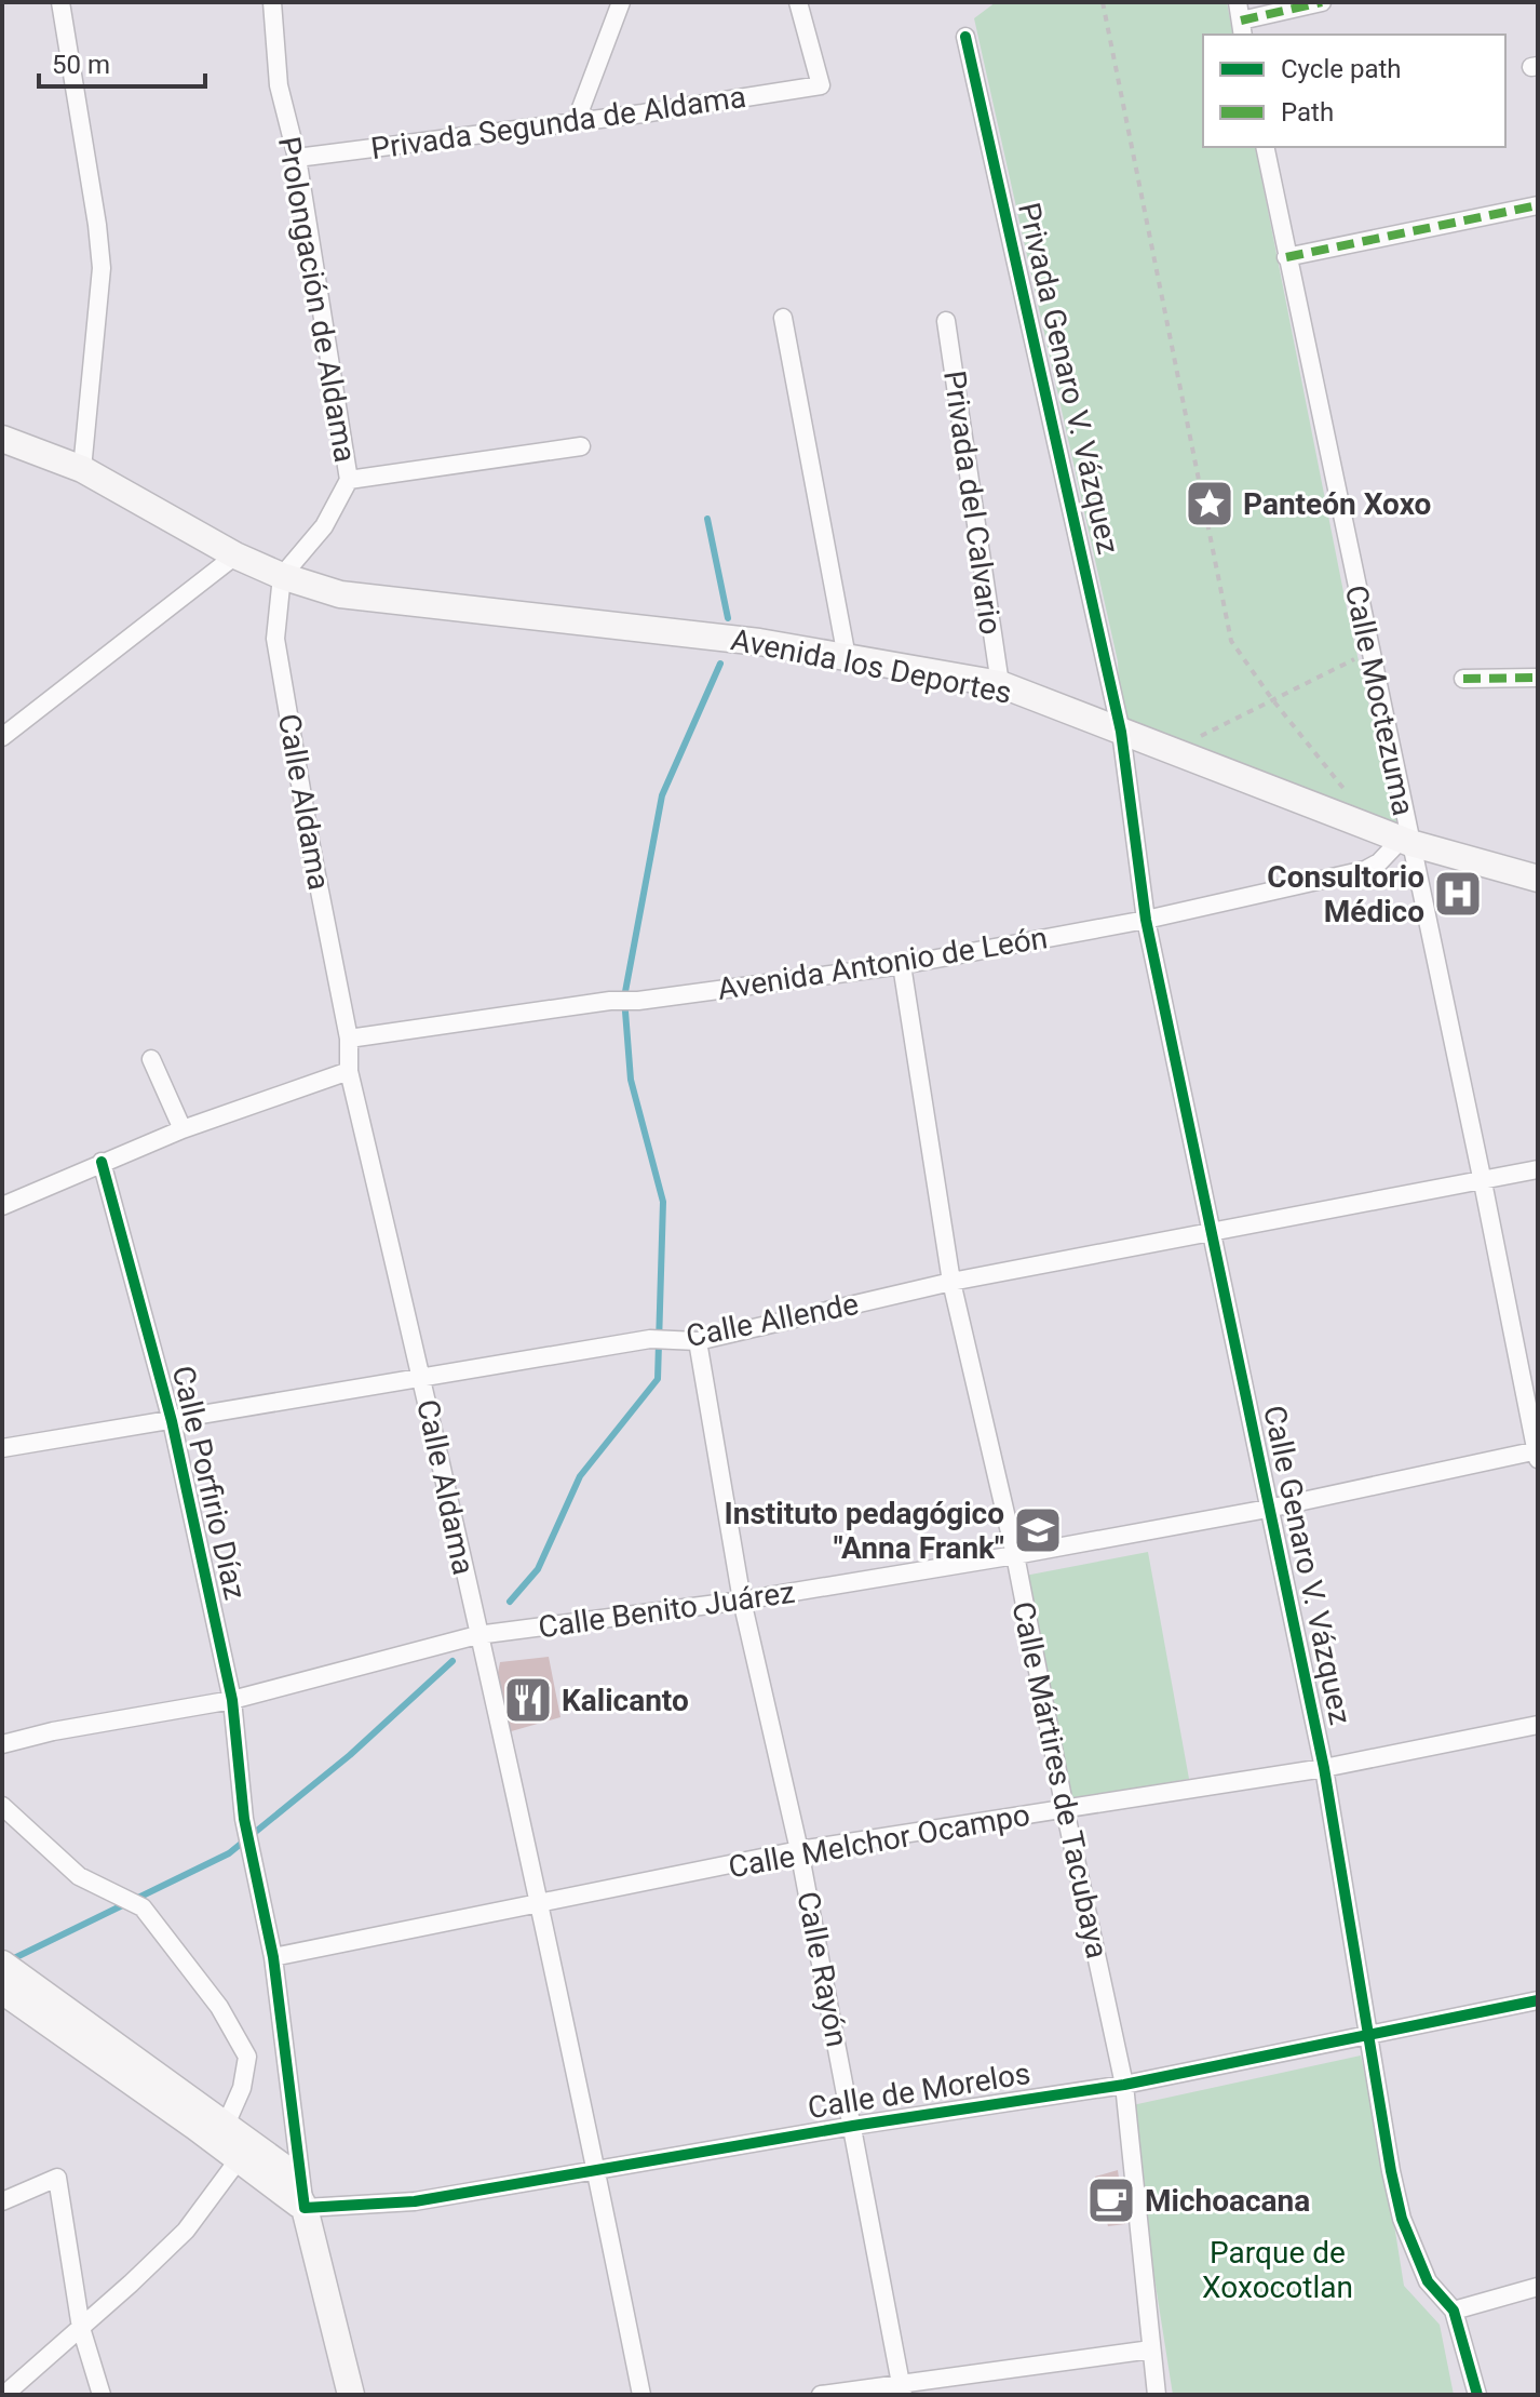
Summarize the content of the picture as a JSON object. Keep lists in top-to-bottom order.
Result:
{
  "streets": {
    "street": [
      "Privada Segunda de Aldama",
      "Prolongación de Aldama",
      "Privada Genaro V. Vázquez",
      "Privada del Calvario",
      "Avenida los Deportes",
      "Calle Moctezuma",
      "Calle Aldama",
      "Avenida Antonio de León",
      "Calle Allende",
      "Calle Porfirio Díaz",
      "Calle Genaro V. Vázquez",
      "Calle Benito Juárez",
      "Calle Mártires de Tacubaya",
      "Calle Melchor Ocampo",
      "Calle Rayón",
      "Calle de Morelos"
    ]
  },
  "crossings": [
    ["Privada Segunda de Aldama", "Prolongación de Aldama"],
    ["Prolongación de Aldama", "Avenida los Deportes"],
    ["Prolongación de Aldama", "Calle Aldama"],
    ["Privada Genaro V. Vázquez", "Avenida los Deportes"],
    ["Privada Genaro V. Vázquez", "Calle Genaro V. Vázquez"],
    ["Privada del Calvario", "Avenida los Deportes"],
    ["Avenida los Deportes", "Calle Moctezuma"],
    ["Avenida los Deportes", "Calle Aldama"],
    ["Avenida los Deportes", "Avenida Antonio de León"],
    ["Avenida los Deportes", "Calle Genaro V. Vázquez"],
    ["Calle Moctezuma", "Avenida Antonio de León"],
    ["Calle Moctezuma", "Calle Allende"],
    ["Calle Moctezuma", "Calle Benito Juárez"],
    ["Calle Aldama", "Avenida Antonio de León"],
    ["Calle Aldama", "Calle Allende"],
    ["Calle Aldama", "Calle Benito Juárez"],
    ["Calle Aldama", "Calle Melchor Ocampo"],
    ["Calle Aldama", "Calle de Morelos"],
    ["Avenida Antonio de León", "Calle Genaro V. Vázquez"],
    ["Avenida Antonio de León", "Calle Mártires de Tacubaya"],
    ["Calle Allende", "Calle Porfirio Díaz"],
    ["Calle Allende", "Calle Genaro V. Vázquez"],
    ["Calle Allende", "Calle Mártires de Tacubaya"],
    ["Calle Allende", "Calle Rayón"],
    ["Calle Porfirio Díaz", "Calle Benito Juárez"],
    ["Calle Porfirio Díaz", "Calle Melchor Ocampo"],
    ["Calle Genaro V. Vázquez", "Calle Benito Juárez"],
    ["Calle Genaro V. Vázquez", "Calle Melchor Ocampo"],
    ["Calle Genaro V. Vázquez", "Calle de Morelos"],
    ["Calle Benito Juárez", "Calle Mártires de Tacubaya"],
    ["Calle Benito Juárez", "Calle Rayón"],
    ["Calle Mártires de Tacubaya", "Calle Melchor Ocampo"],
    ["Calle Mártires de Tacubaya", "Calle de Morelos"],
    ["Calle Melchor Ocampo", "Calle Rayón"],
    ["Calle Rayón", "Calle de Morelos"]
  ],
  "parks": ["Parque de Xoxocotlan"],
  "places": {
    "place": ["Panteón Xoxo"],
    "hospital": ["Consultorio Médico"],
    "school or university": ["Instituto pedagógico \"Anna Frank\""],
    "restaurant": ["Kalicanto"],
    "cafe": ["Michoacana"]
  },
  "legend": ["Cycle path", "Path"],
  "scale_bar": "50 m"
}
